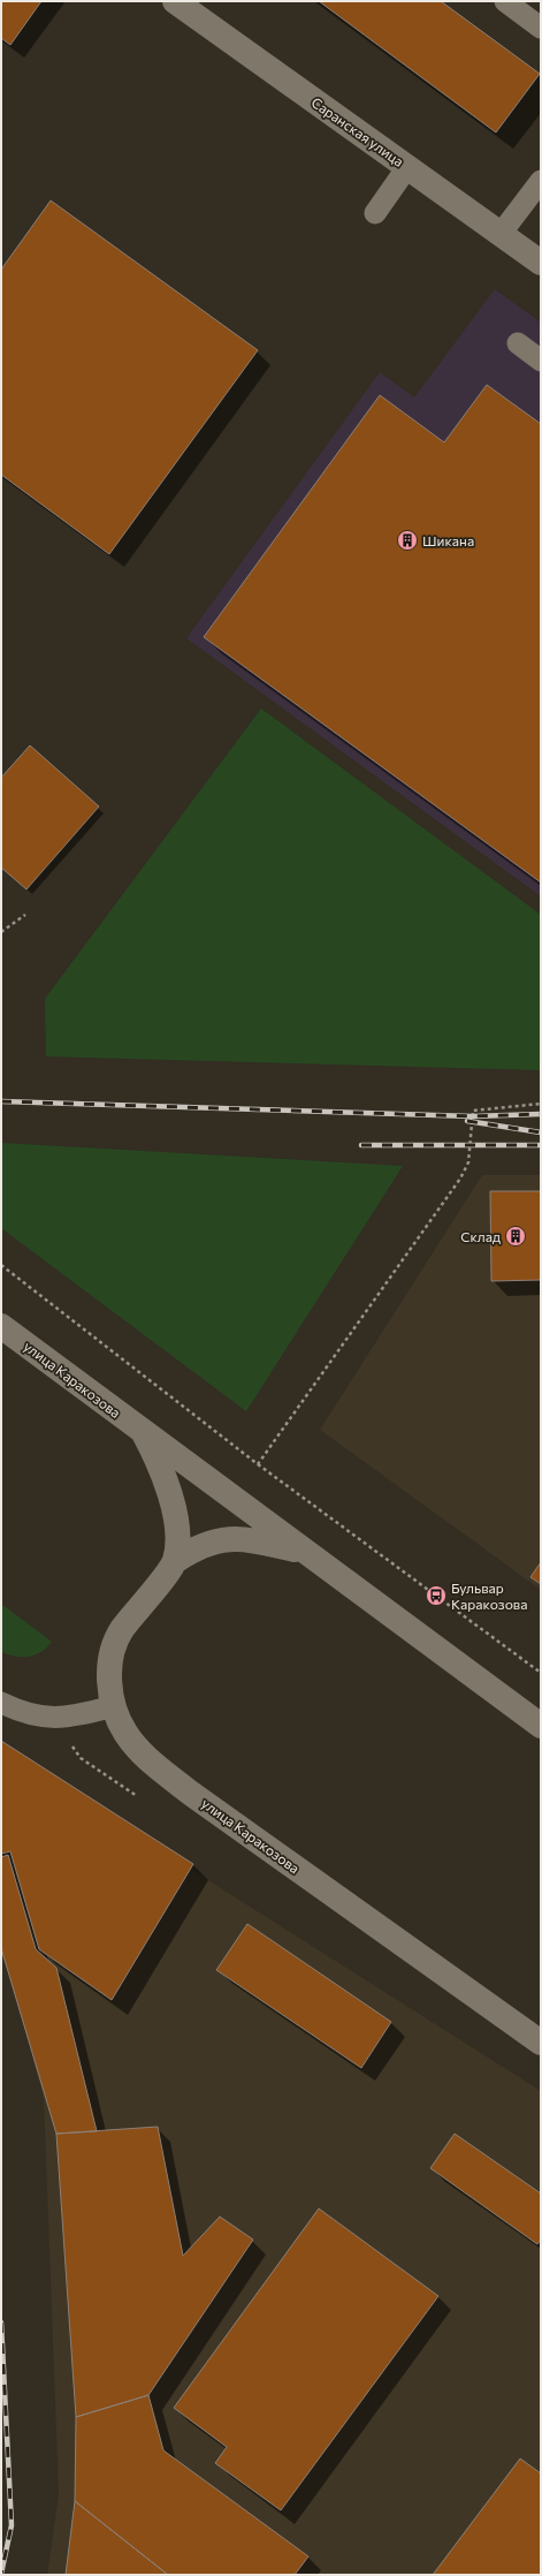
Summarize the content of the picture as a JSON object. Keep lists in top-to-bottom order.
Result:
{
  "streets": {
    "main road": ["Саранская улица", "улица Каракозова"]
  },
  "places": {
    "building": ["Шикана", "Склад"],
    "bus stop": ["Бульвар Каракозова"]
  }
}
